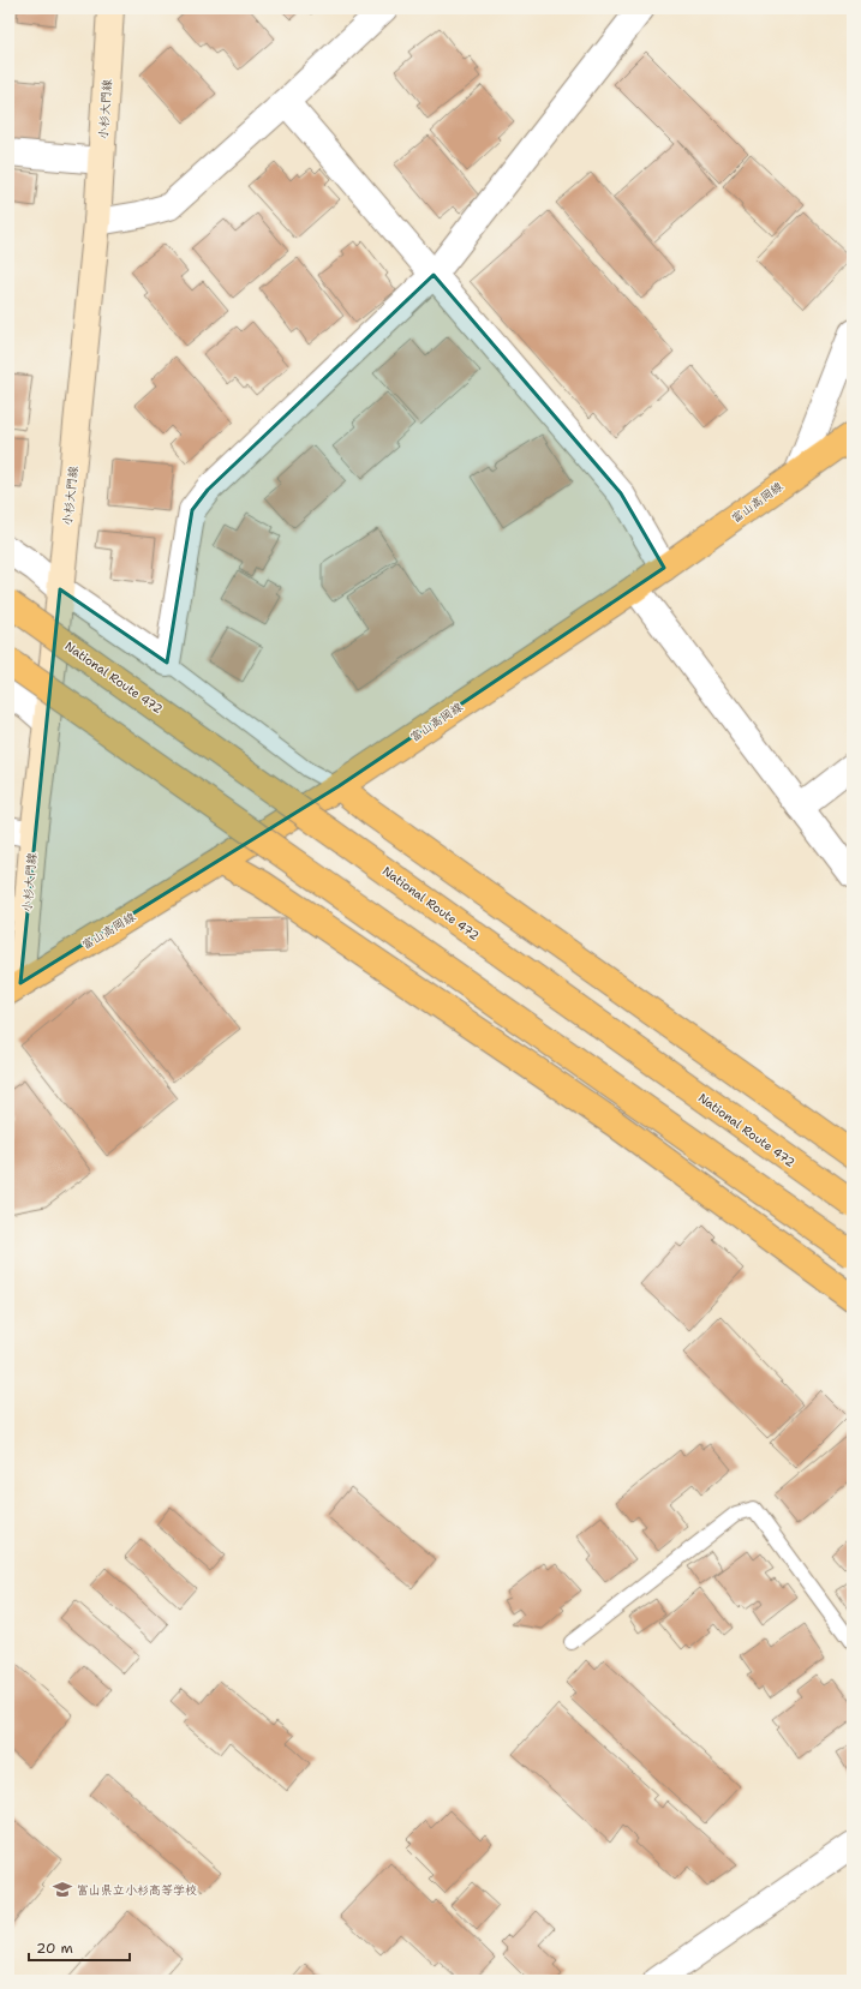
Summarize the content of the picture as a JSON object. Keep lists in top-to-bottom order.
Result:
{
  "streets": {
    "main road": ["小杉大門線", "富山高岡線", "National Route 472"]
  },
  "crossings": [
    ["小杉大門線", "富山高岡線"]
  ],
  "places": {
    "school or university": ["富山県立小杉高等学校"]
  },
  "scale_bar": "20 m"
}
